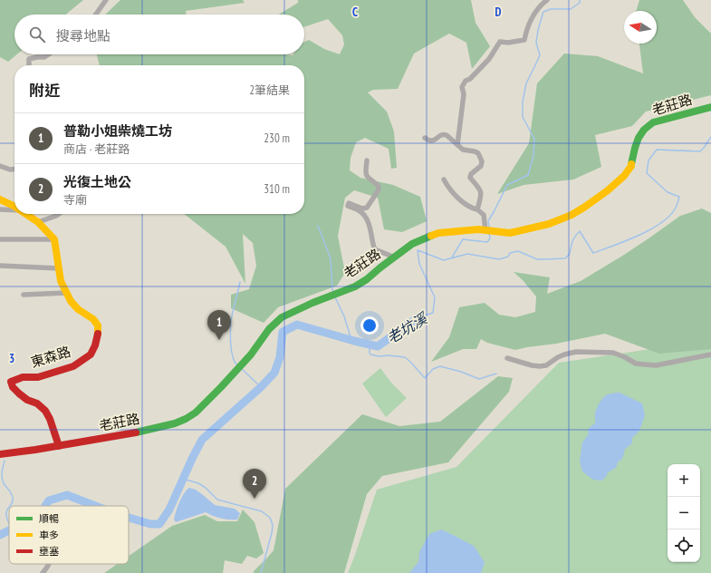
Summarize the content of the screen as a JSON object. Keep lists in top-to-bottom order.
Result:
{
  "streets": {
    "street": ["老莊路", "東森路"]
  },
  "crossings": [
    ["老莊路", "東森路"]
  ],
  "water": ["老坑溪"],
  "legend": ["順暢", "車多", "壅塞"],
  "north": "left",
  "page": {
    "search": "搜尋地點",
    "heading": ["附近", "2筆結果"],
    "list": [
      {
        "mark": "1",
        "name": "普勒小姐柴燒工坊",
        "note": "商店 · 老莊路",
        "value": "230 m"
      },
      {
        "mark": "2",
        "name": "光復土地公",
        "note": "寺廟",
        "value": "310 m"
      }
    ],
    "pins": ["1", "2"],
    "map_buttons": ["+", "−"]
  },
  "grid": {
    "columns": ["C", "D"],
    "rows": ["3"]
  }
}
